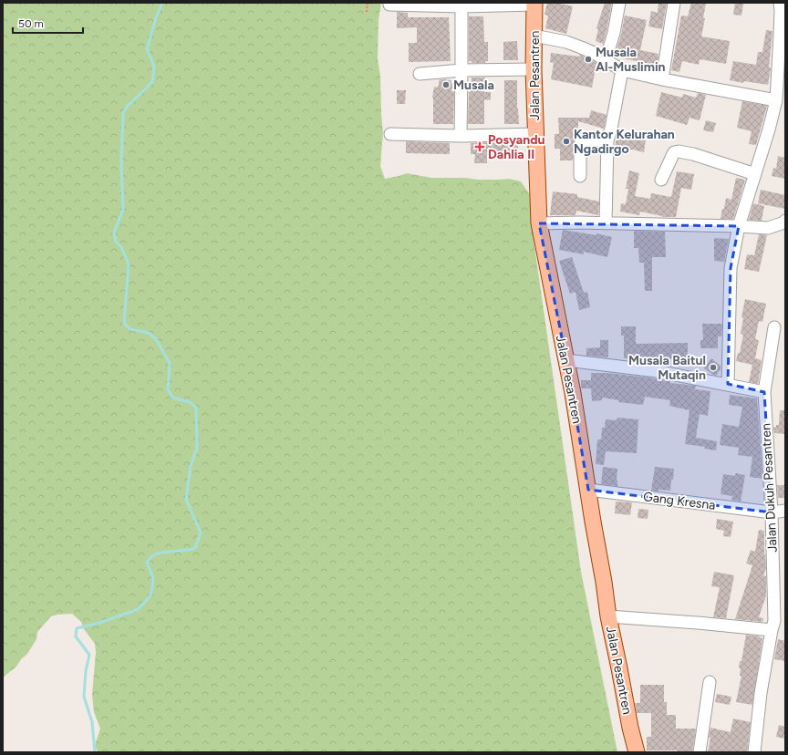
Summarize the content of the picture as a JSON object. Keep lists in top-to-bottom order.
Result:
{
  "streets": {
    "main road": ["Jalan Pesantren"],
    "street": ["Jalan Dukuh Pesantren", "Gang Kresna"]
  },
  "crossings": [
    ["Jalan Pesantren", "Gang Kresna"],
    ["Jalan Dukuh Pesantren", "Gang Kresna"]
  ],
  "places": {
    "other": [
      "Musala Al-Muslimin",
      "Musala",
      "Kantor Kelurahan Ngadirgo",
      "Musala Baitul Mutaqin"
    ],
    "health": ["Posyandu Dahlia II"]
  },
  "scale_bar": "50 m"
}
